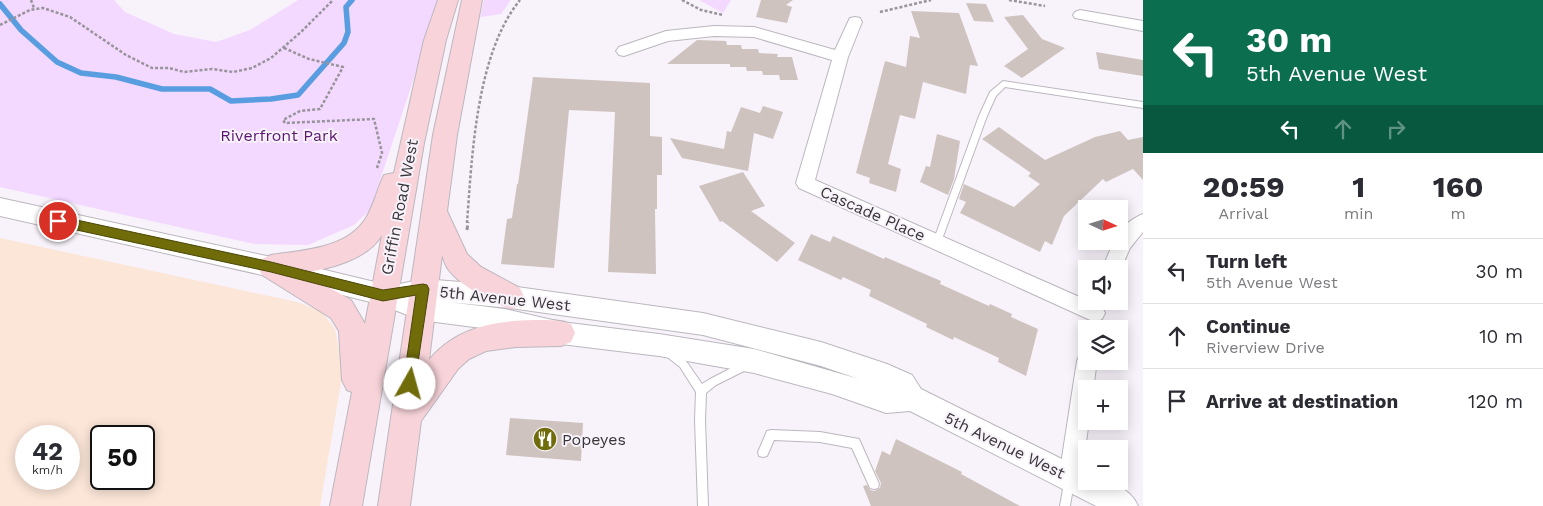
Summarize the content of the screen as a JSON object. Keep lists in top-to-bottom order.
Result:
{
  "streets": {
    "main road": ["Griffin Road West"],
    "street": ["Cascade Place", "5th Avenue West"]
  },
  "crossings": [
    ["Griffin Road West", "5th Avenue West"]
  ],
  "parks": ["Riverfront Park"],
  "places": {
    "restaurant": ["Popeyes"]
  },
  "north": "right",
  "page": {
    "turn": ["30 m", "5th Avenue West"],
    "eta": [
      "20:59",
      "Arrival",
      "1",
      "min",
      "160",
      "m"
    ],
    "map_buttons": ["+", "−"],
    "list": [
      {
        "name": "Turn left",
        "note": "5th Avenue West",
        "value": "30 m"
      },
      {
        "name": "Continue",
        "note": "Riverview Drive",
        "value": "10 m"
      },
      {
        "name": "Arrive at destination",
        "value": "120 m"
      }
    ],
    "speed": "42 km/h",
    "limit": "50"
  }
}
